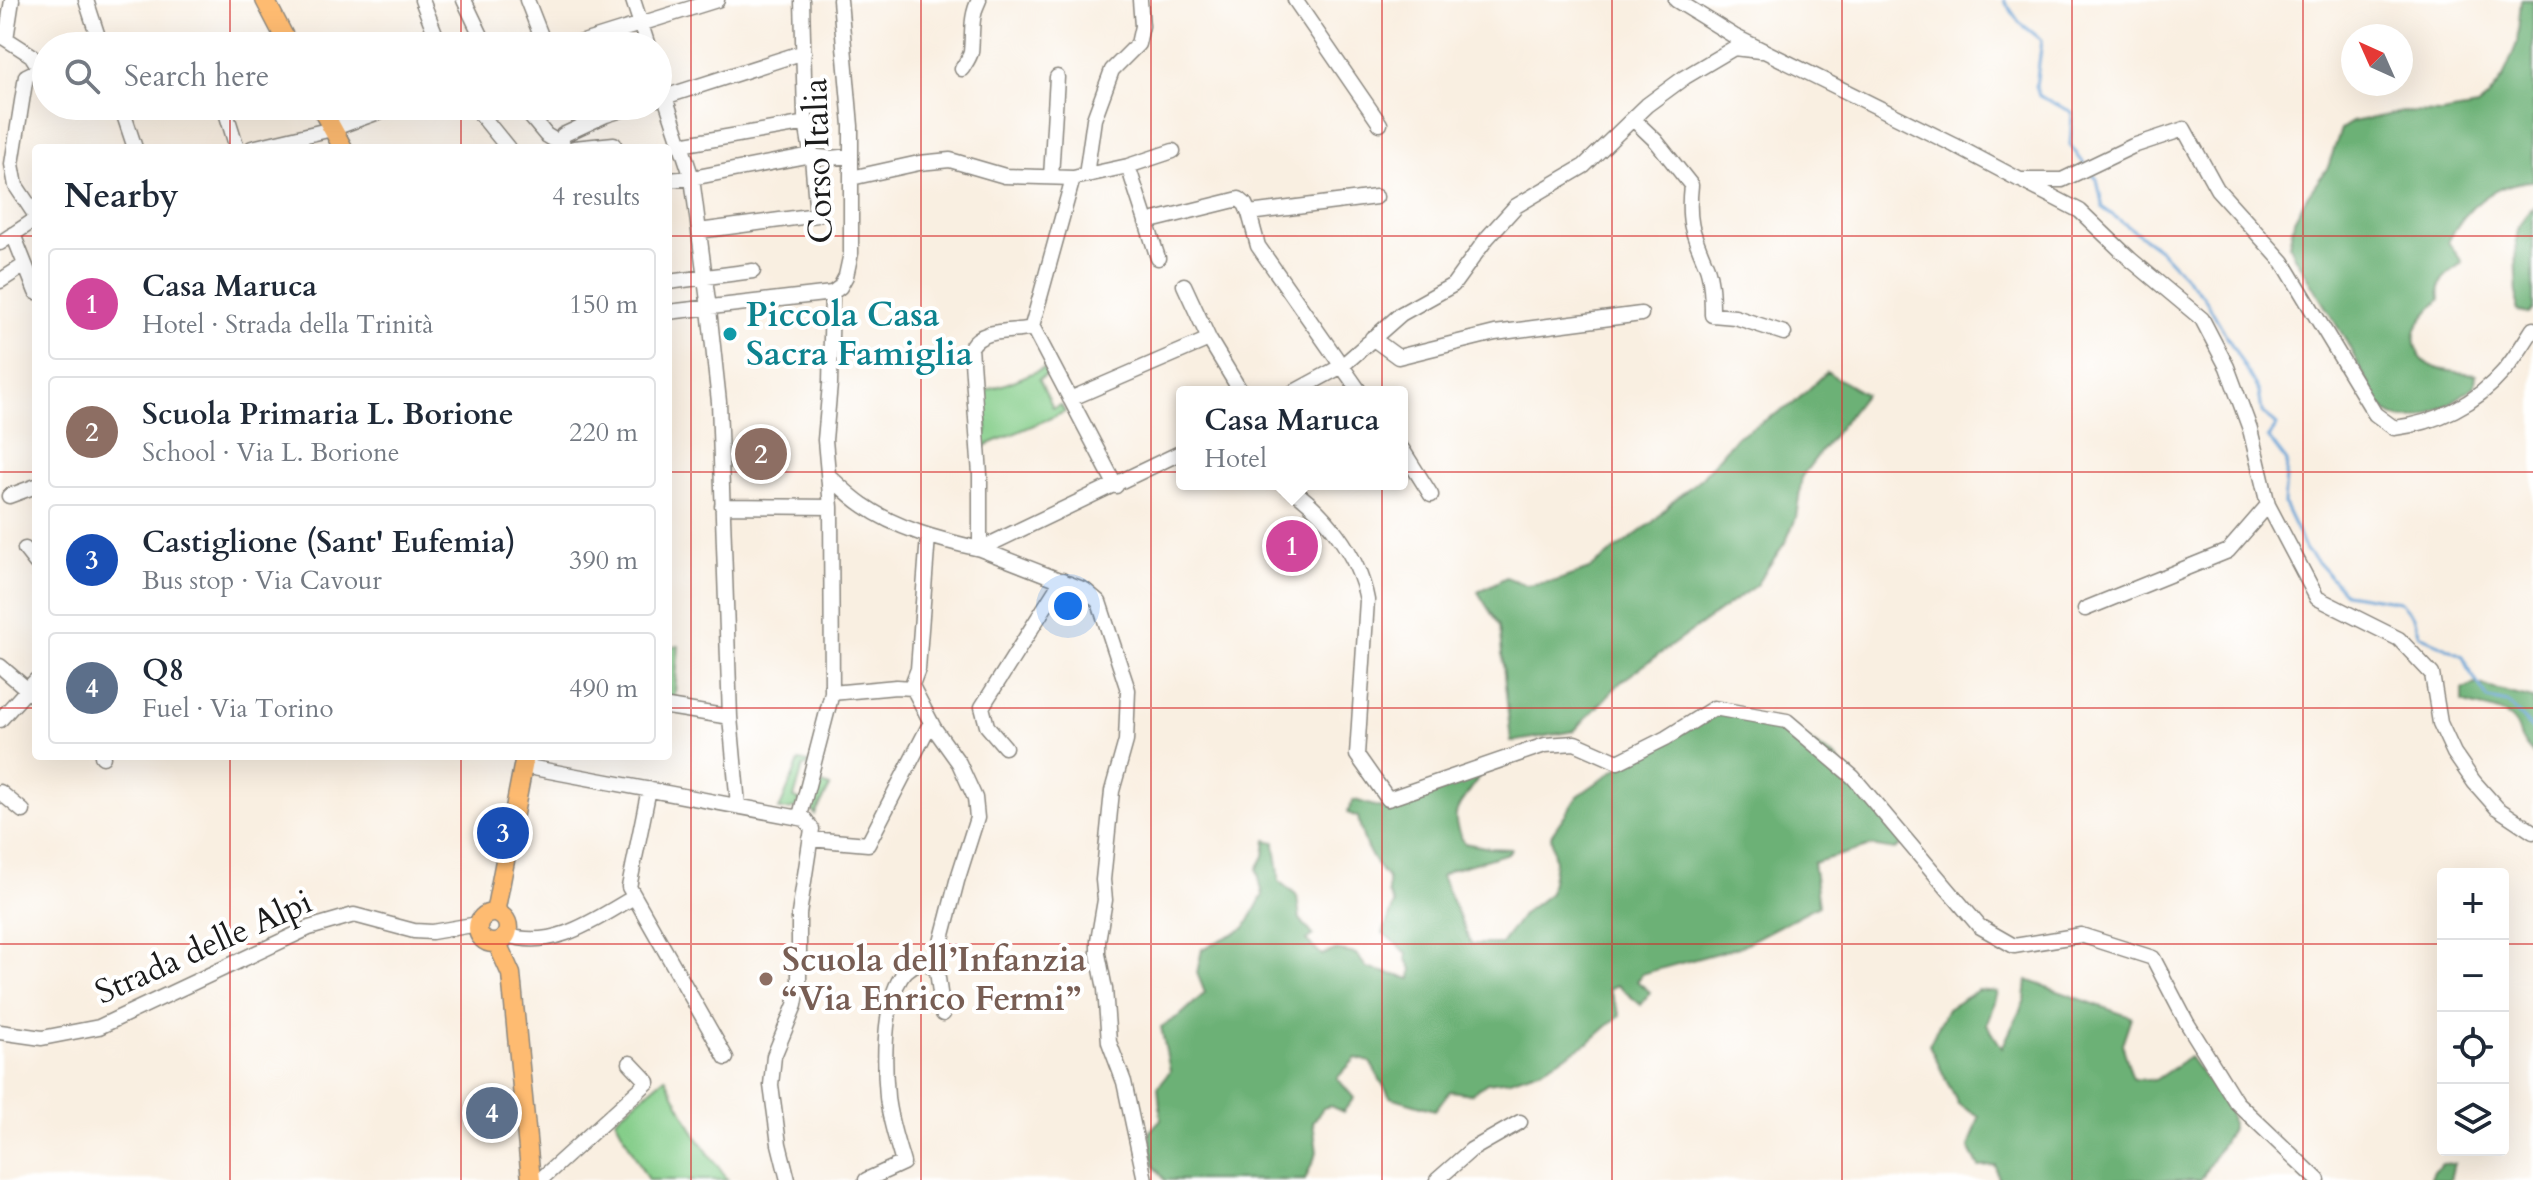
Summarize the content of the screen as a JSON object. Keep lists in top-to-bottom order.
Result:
{
  "streets": {
    "street": ["Corso Italia", "Strada delle Alpi"]
  },
  "places": ["Piccola Casa Sacra Famiglia", "Scuola dell’Infanzia “Via Enrico Fermi”"],
  "north": "top left",
  "page": {
    "search": "Search here",
    "heading": ["Nearby", "4 results"],
    "list": [
      {
        "mark": "1",
        "name": "Casa Maruca",
        "note": "Hotel · Strada della Trinità",
        "value": "150 m"
      },
      {
        "mark": "2",
        "name": "Scuola Primaria L. Borione",
        "note": "School · Via L. Borione",
        "value": "220 m"
      },
      {
        "mark": "3",
        "name": "Castiglione (Sant' Eufemia)",
        "note": "Bus stop · Via Cavour",
        "value": "390 m"
      },
      {
        "mark": "4",
        "name": "Q8",
        "note": "Fuel · Via Torino",
        "value": "490 m"
      }
    ],
    "popup": ["Casa Maruca", "Hotel"],
    "pins": [
      "2",
      "1",
      "3",
      "4"
    ],
    "map_buttons": ["+", "−"]
  }
}
